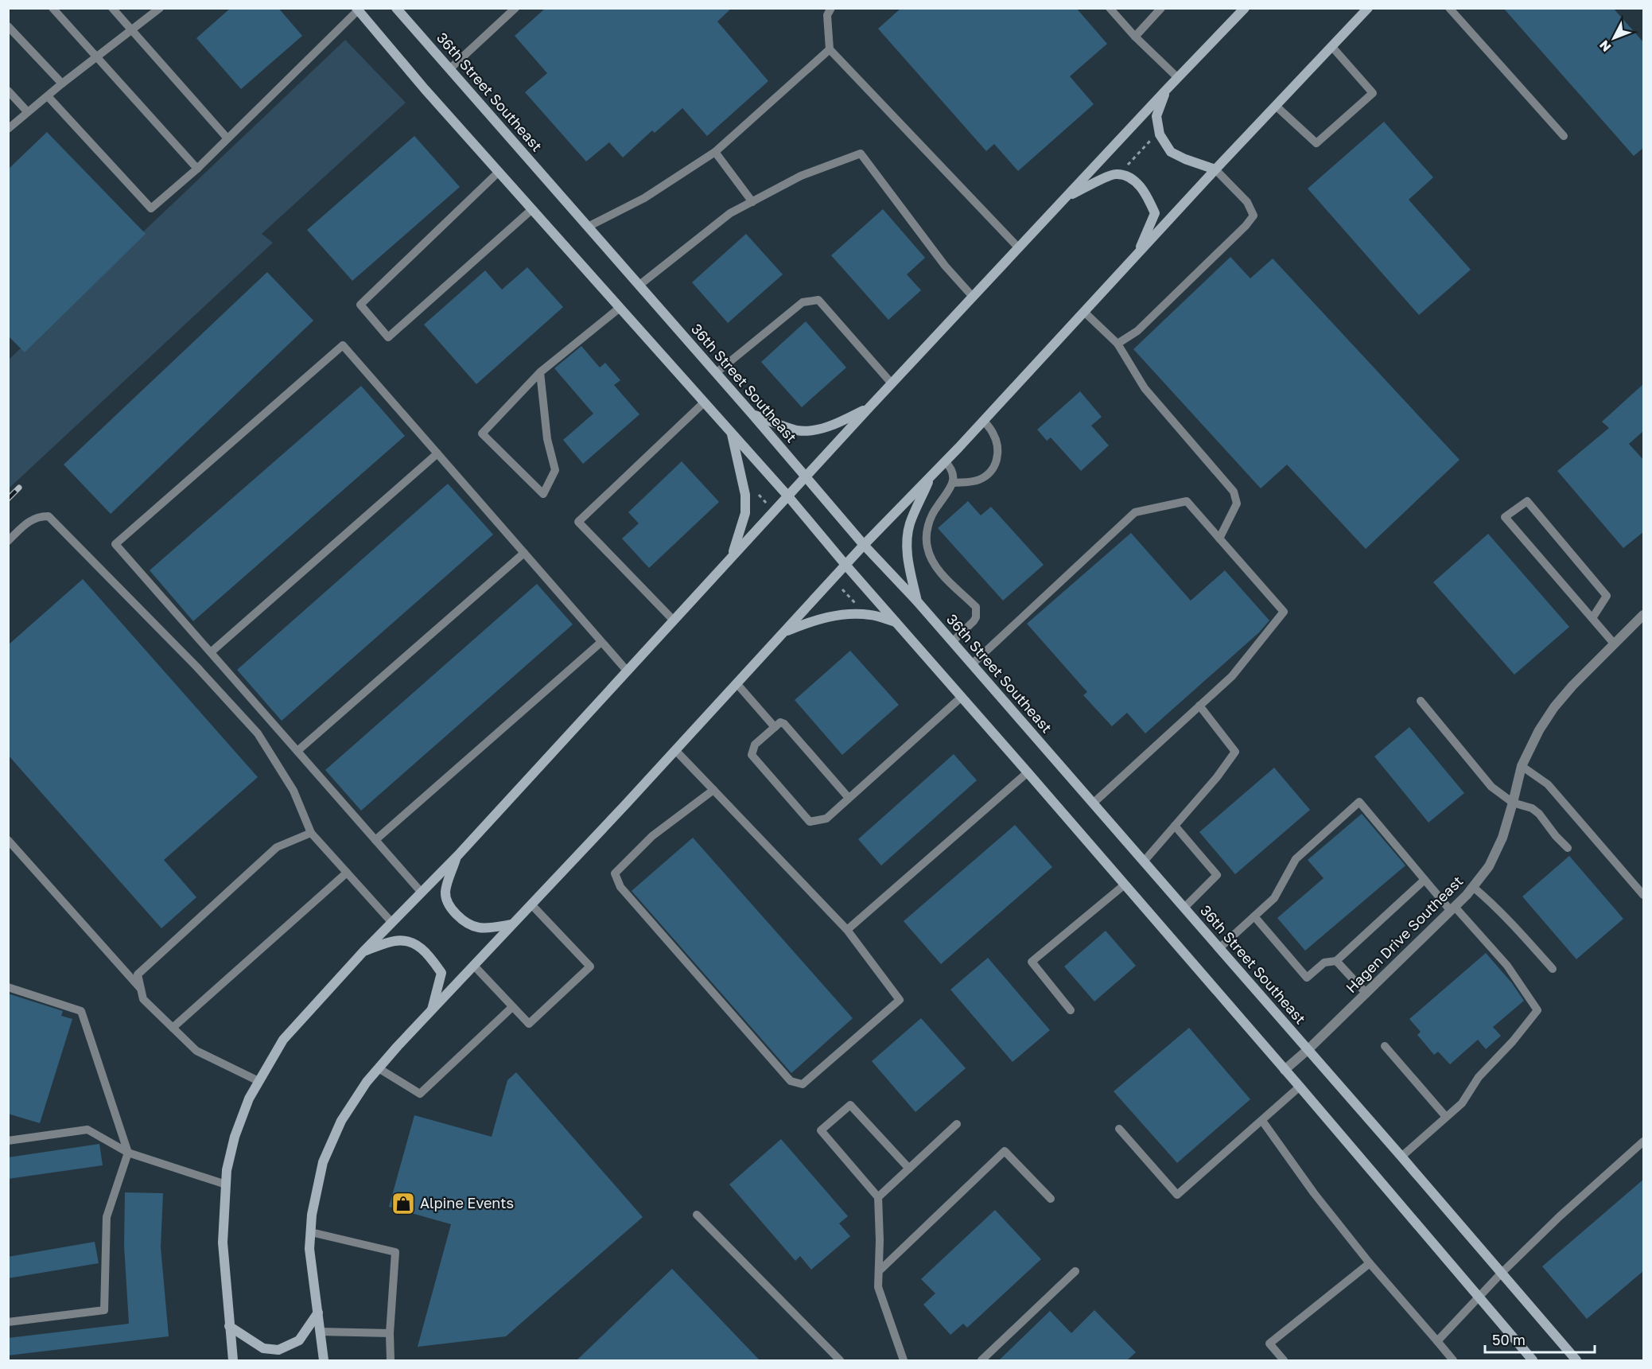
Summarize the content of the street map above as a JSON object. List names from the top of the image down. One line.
{"streets":{"street":["36th Street Southeast","Hagen Drive Southeast"]},"crossings":[["36th Street Southeast","Hagen Drive Southeast"]],"places":{"shop":["Alpine Events"]},"scale_bar":"50 m","north":"bottom left"}
